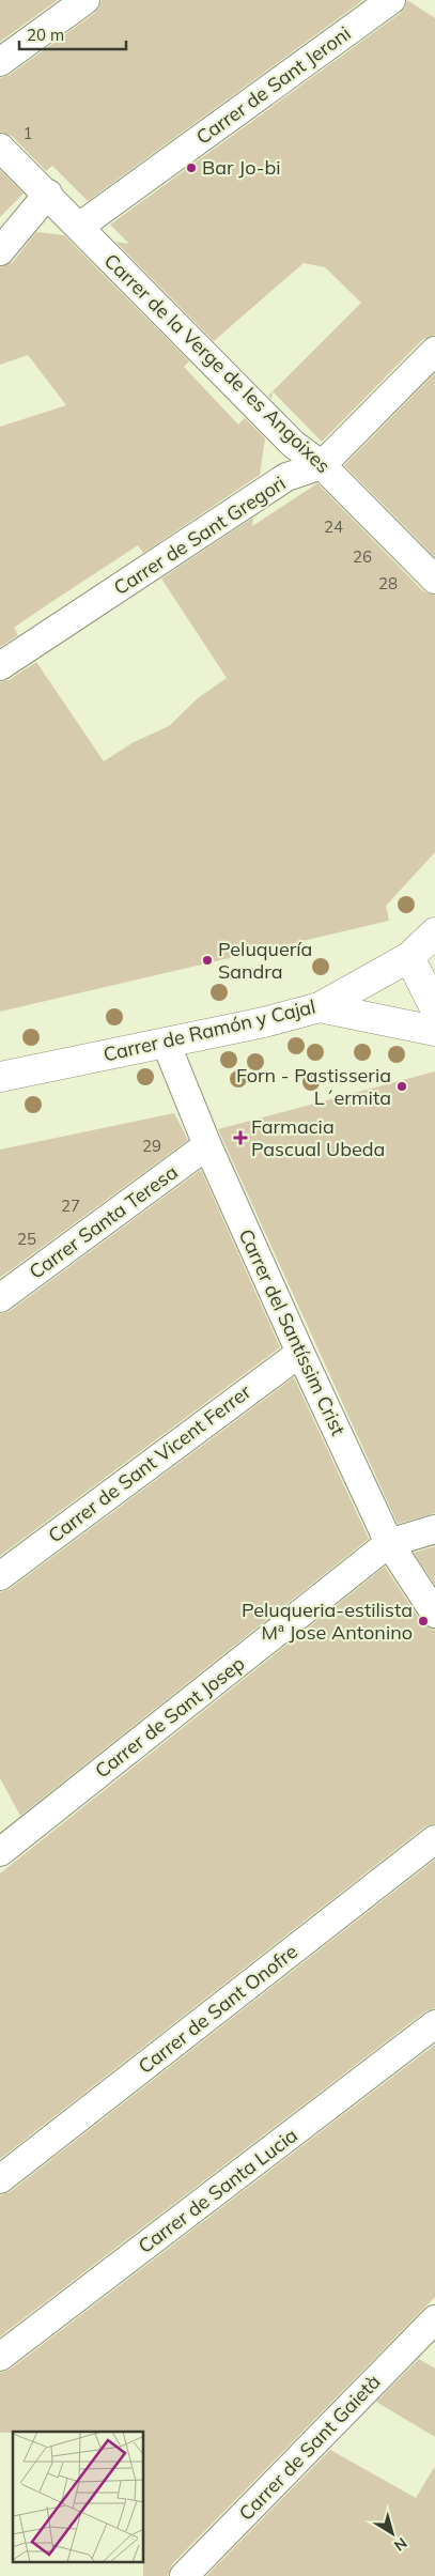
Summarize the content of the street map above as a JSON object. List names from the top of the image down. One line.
{"streets":{"street":["Carrer de Sant Jeroni","Carrer de la Verge de les Angoixes","Carrer de Sant Gregori","Carrer de Ramón y Cajal","Carrer Santa Teresa","Carrer del Santíssim Crist","Carrer de Sant Vicent Ferrer","Carrer de Sant Josep","Carrer de Sant Onofre","Carrer de Santa Lucia","Carrer de Sant Gaietà"]},"crossings":[["Carrer de Sant Jeroni","Carrer de la Verge de les Angoixes"],["Carrer de la Verge de les Angoixes","Carrer de Sant Gregori"],["Carrer de Ramón y Cajal","Carrer del Santíssim Crist"],["Carrer Santa Teresa","Carrer del Santíssim Crist"],["Carrer del Santíssim Crist","Carrer de Sant Vicent Ferrer"],["Carrer del Santíssim Crist","Carrer de Sant Josep"]],"places":{"other":["Bar Jo-bi","Peluquería Sandra","Forn - Pastisseria L´ermita","Peluqueria-estilista Mª Jose Antonino"],"health":["Farmacia Pascual Ubeda"]},"house_numbers":["1","24","26","28","29","27","25"],"scale_bar":"20 m","north":"bottom right"}
